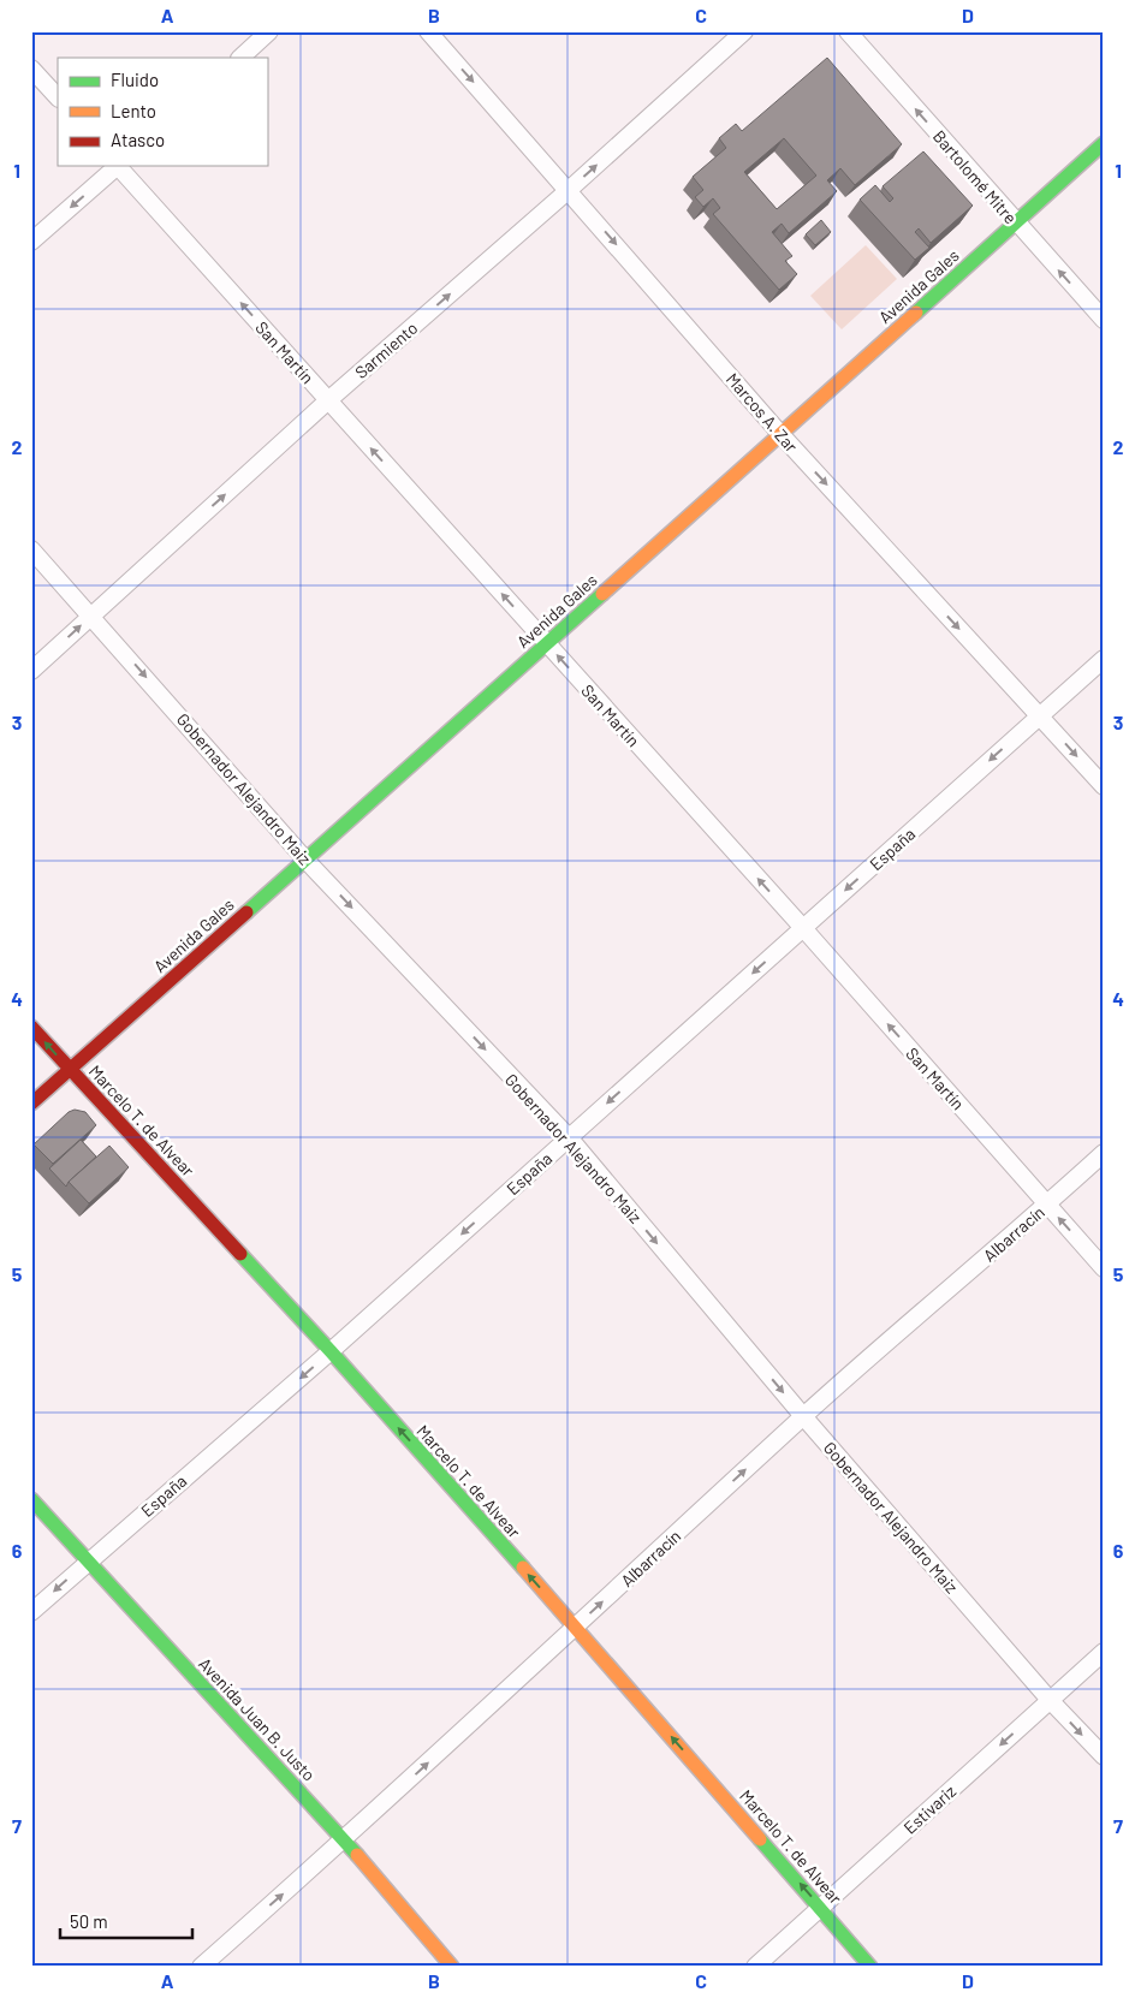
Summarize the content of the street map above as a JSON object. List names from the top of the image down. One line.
{"streets":{"main road":["Avenida Gales","Marcelo T. de Alvear","Avenida Juan B. Justo"],"street":["Bartolomé Mitre","Sarmiento","San Martín","Marcos A. Zar","Gobernador Alejandro Maiz","España","Albarracín","Estivariz"]},"crossings":[["Bartolomé Mitre","Avenida Gales"],["Avenida Gales","San Martín"],["Avenida Gales","Marcos A. Zar"],["Avenida Gales","Gobernador Alejandro Maiz"],["Avenida Gales","Marcelo T. de Alvear"],["Sarmiento","San Martín"],["Sarmiento","Marcos A. Zar"],["Sarmiento","Gobernador Alejandro Maiz"],["San Martín","España"],["San Martín","Albarracín"],["Marcos A. Zar","España"],["Gobernador Alejandro Maiz","España"],["Gobernador Alejandro Maiz","Albarracín"],["Gobernador Alejandro Maiz","Estivariz"],["España","Marcelo T. de Alvear"],["España","Avenida Juan B. Justo"],["Marcelo T. de Alvear","Albarracín"],["Marcelo T. de Alvear","Estivariz"],["Albarracín","Avenida Juan B. Justo"]],"one_way":["Bartolomé Mitre","Sarmiento","San Martín","Marcos A. Zar","Gobernador Alejandro Maiz","España","Marcelo T. de Alvear","Albarracín","Estivariz"],"legend":["Fluido","Lento","Atasco"],"scale_bar":"50 m","grid":{"columns":["A","B","C","D"],"rows":["1","2","3","4","5","6","7"]}}
